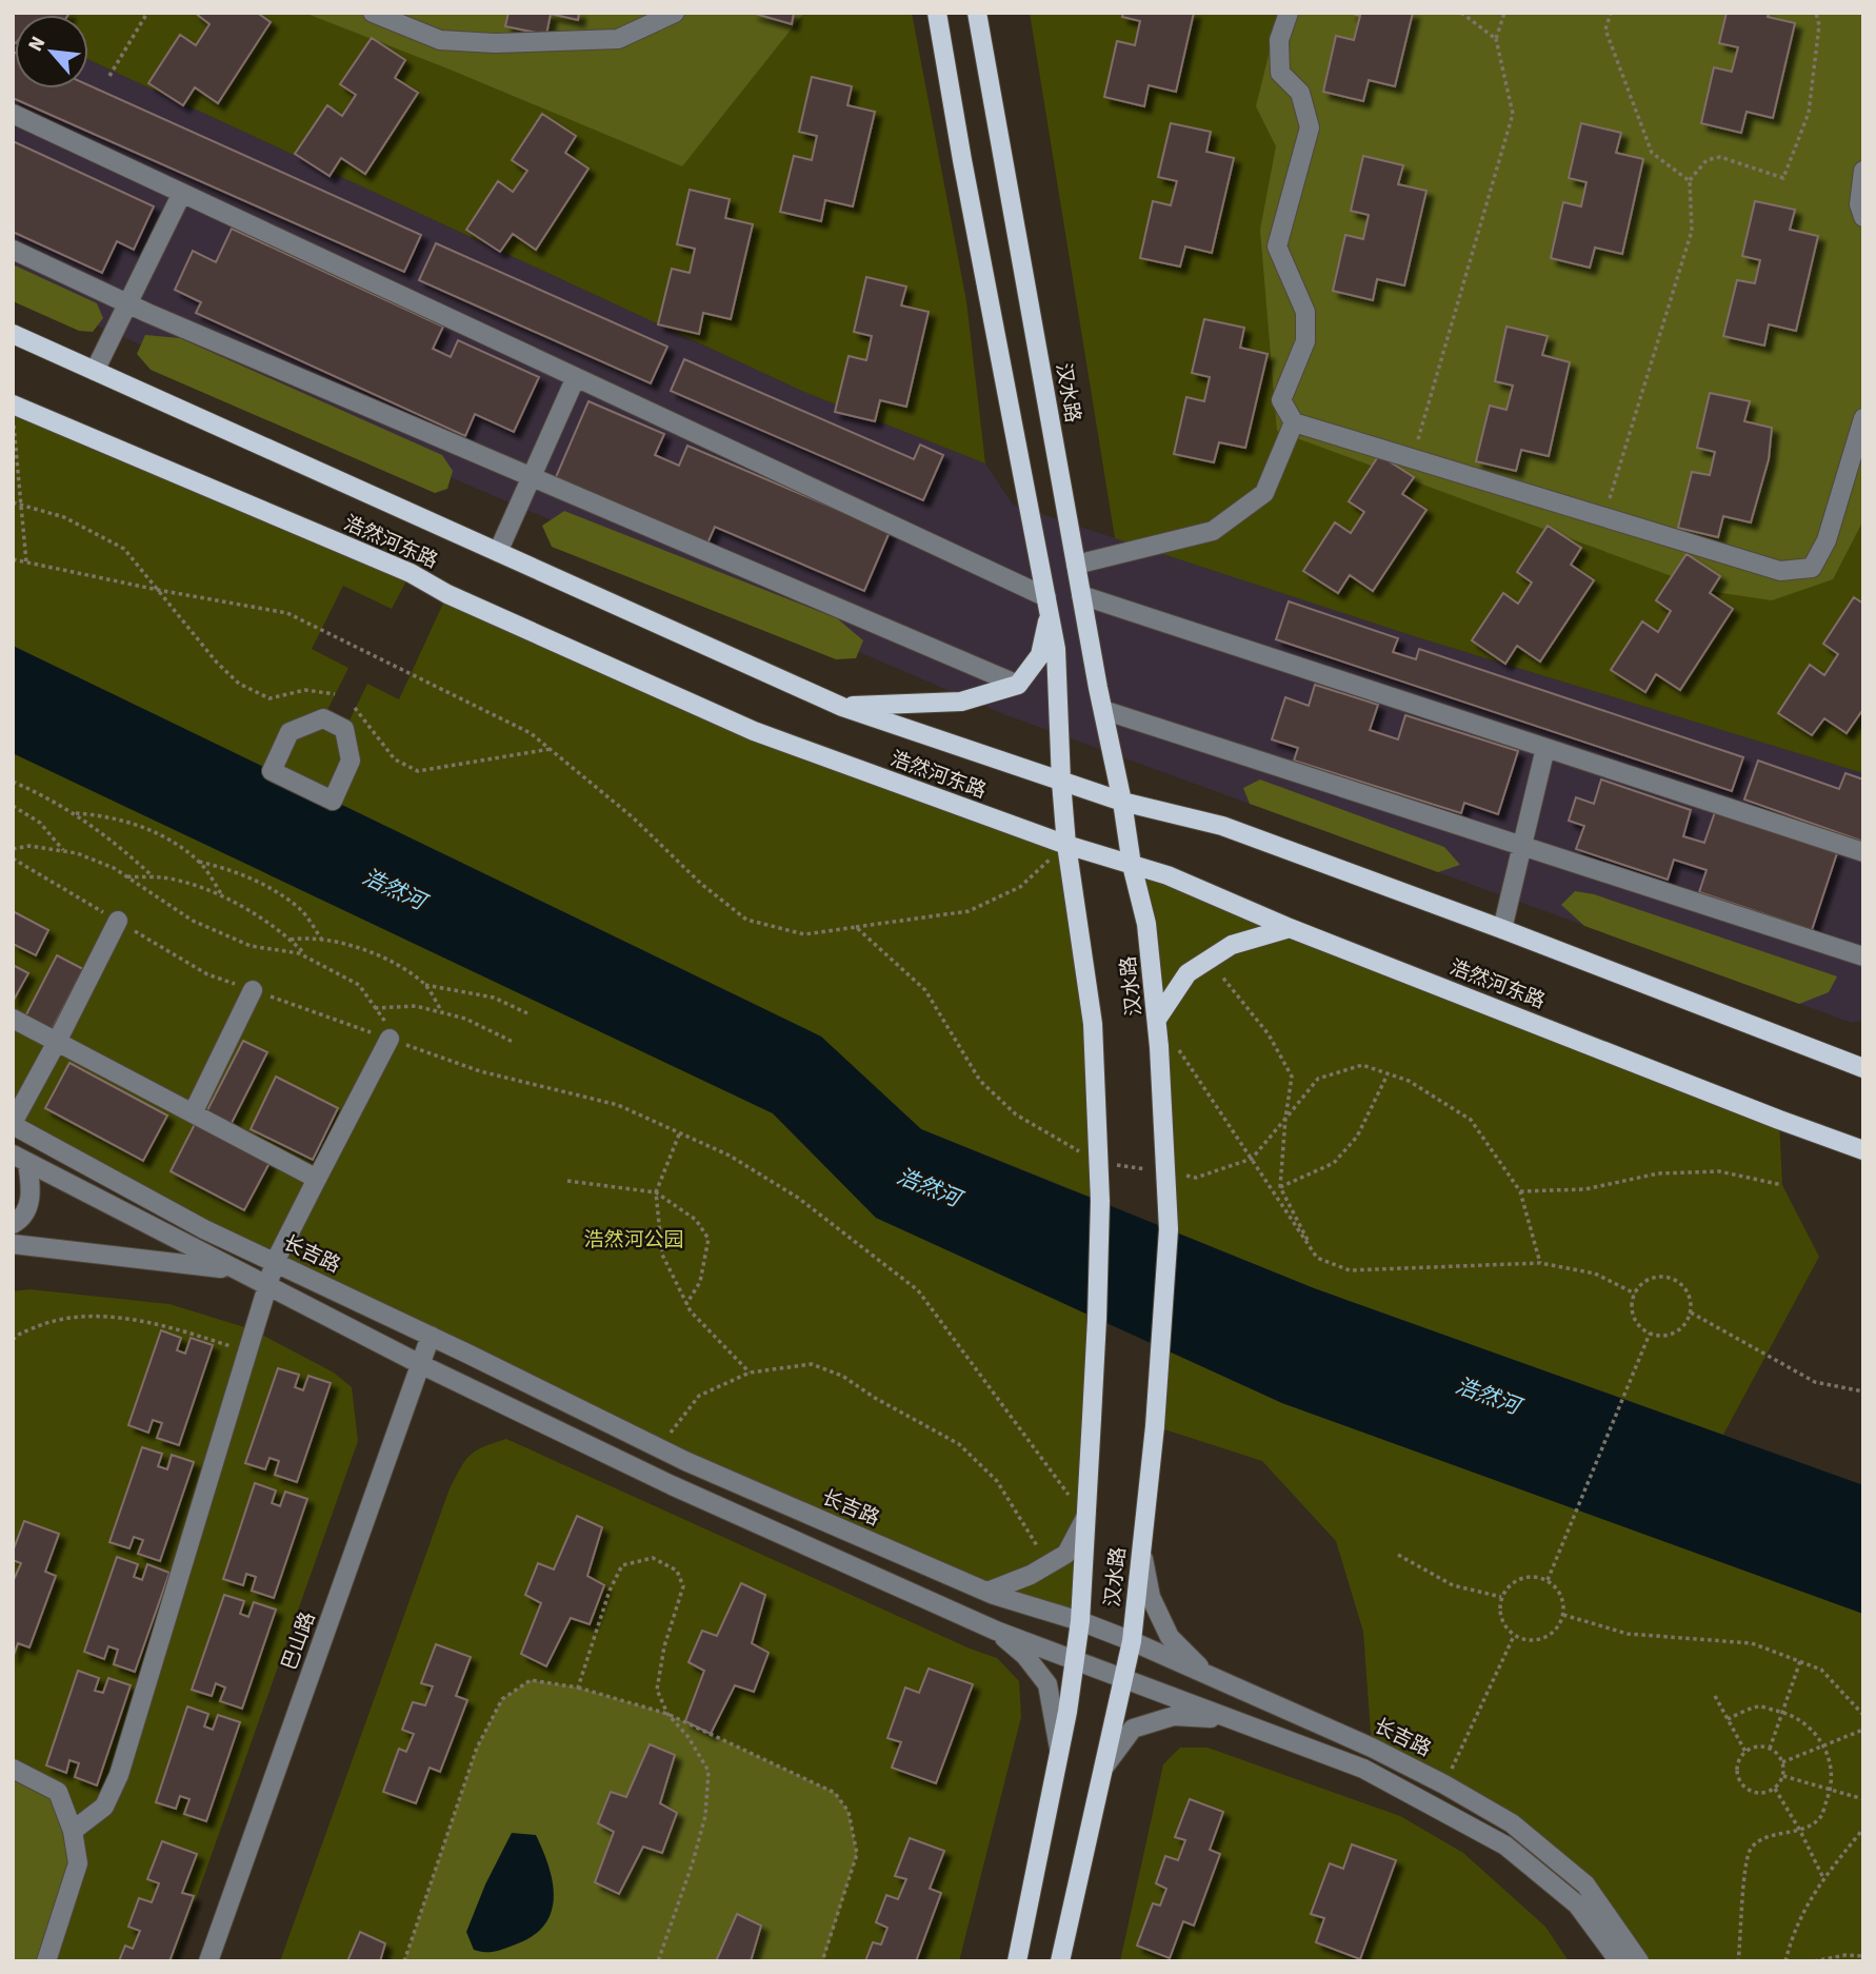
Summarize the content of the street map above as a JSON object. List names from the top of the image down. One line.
{"streets":{"main road":["汉水路","浩然河东路"],"street":["长吉路","巴山路"]},"crossings":[["汉水路","浩然河东路"],["汉水路","长吉路"],["长吉路","巴山路"]],"water":["浩然河"],"parks":["浩然河公园"],"north":"top left"}
